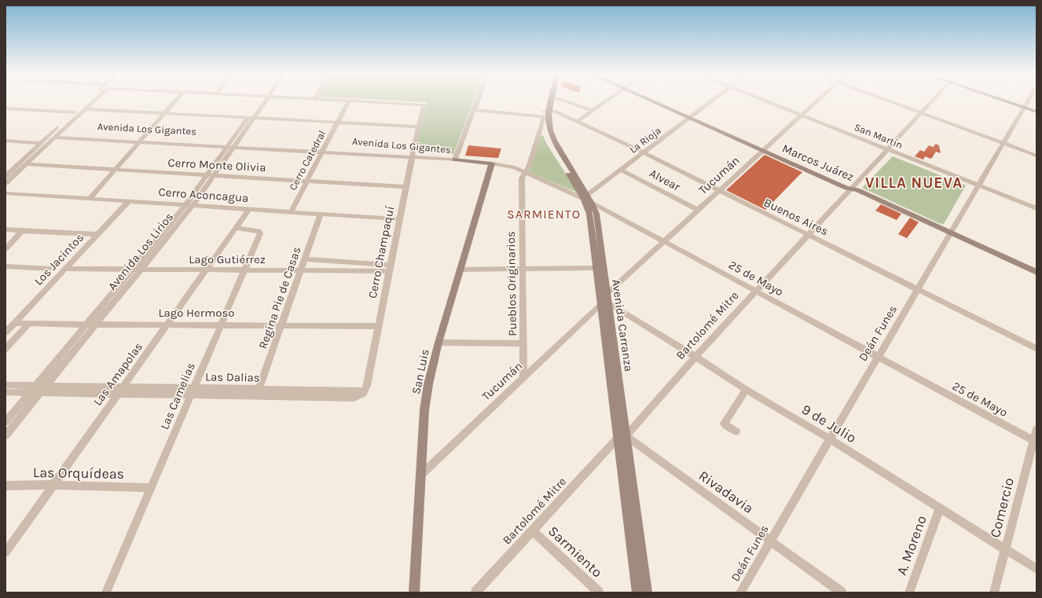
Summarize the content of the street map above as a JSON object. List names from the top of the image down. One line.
{"streets":{"main road":["Marcos Juárez","25 de Mayo","Avenida Carranza","San Luis"],"street":["Avenida Los Gigantes","San Martín","La Rioja","Cerro Catedral","Cerro Monte Olivia","Tucumán","Alvear","Cerro Aconcagua","Buenos Aires","Avenida Los Lirios","Cerro Champaquí","Los Jacintos","Lago Gutiérrez","Pueblos Originarios","Regina Pie de Casas","Lago Hermoso","Bartolomé Mitre","Deán Funes","Las Amapolas","Las Dalias","Las Camelias","9 de Julio","Las Orquídeas","Rivadavia","Comercio","A. Moreno","Sarmiento"]},"crossings":[["Avenida Los Gigantes","Cerro Catedral"],["Avenida Los Gigantes","Avenida Los Lirios"],["Avenida Los Gigantes","Cerro Champaquí"],["Avenida Los Gigantes","25 de Mayo"],["San Martín","Tucumán"],["San Martín","Bartolomé Mitre"],["San Martín","Deán Funes"],["La Rioja","Marcos Juárez"],["La Rioja","Alvear"],["La Rioja","Buenos Aires"],["La Rioja","25 de Mayo"],["La Rioja","Avenida Carranza"],["Cerro Catedral","Cerro Monte Olivia"],["Cerro Catedral","Cerro Aconcagua"],["Marcos Juárez","Tucumán"],["Marcos Juárez","Bartolomé Mitre"],["Marcos Juárez","Deán Funes"],["Cerro Monte Olivia","Avenida Los Lirios"],["Cerro Monte Olivia","Cerro Champaquí"],["Tucumán","Alvear"],["Tucumán","Buenos Aires"],["Tucumán","25 de Mayo"],["Tucumán","Pueblos Originarios"],["Tucumán","Avenida Carranza"],["Tucumán","San Luis"],["Tucumán","9 de Julio"],["Cerro Aconcagua","Avenida Los Lirios"],["Cerro Aconcagua","Cerro Champaquí"],["Cerro Aconcagua","Los Jacintos"],["Cerro Aconcagua","Regina Pie de Casas"],["Cerro Aconcagua","Las Amapolas"],["Buenos Aires","Pueblos Originarios"],["Buenos Aires","Avenida Carranza"],["Buenos Aires","Bartolomé Mitre"],["Buenos Aires","Deán Funes"],["Avenida Los Lirios","Lago Gutiérrez"],["Avenida Los Lirios","Lago Hermoso"],["Avenida Los Lirios","Las Dalias"],["Cerro Champaquí","Lago Gutiérrez"],["Cerro Champaquí","Lago Hermoso"],["Cerro Champaquí","Las Dalias"],["Los Jacintos","Lago Gutiérrez"],["Los Jacintos","Lago Hermoso"],["Lago Gutiérrez","Regina Pie de Casas"],["Lago Gutiérrez","Las Amapolas"],["Lago Gutiérrez","Las Camelias"],["25 de Mayo","Pueblos Originarios"],["25 de Mayo","Avenida Carranza"],["25 de Mayo","Bartolomé Mitre"],["25 de Mayo","Deán Funes"],["25 de Mayo","San Luis"],["25 de Mayo","Comercio"],["Pueblos Originarios","Avenida Carranza"],["Regina Pie de Casas","Lago Hermoso"],["Regina Pie de Casas","Las Dalias"],["Lago Hermoso","Las Amapolas"],["Lago Hermoso","Las Camelias"],["Avenida Carranza","Bartolomé Mitre"],["Avenida Carranza","9 de Julio"],["Avenida Carranza","Rivadavia"],["Bartolomé Mitre","9 de Julio"],["Bartolomé Mitre","Rivadavia"],["Bartolomé Mitre","Sarmiento"],["Deán Funes","9 de Julio"],["Deán Funes","Rivadavia"],["Las Amapolas","Las Dalias"],["Las Amapolas","Las Camelias"],["Las Amapolas","Las Orquídeas"],["Las Dalias","Las Camelias"],["Las Camelias","Las Orquídeas"],["9 de Julio","Comercio"],["9 de Julio","A. Moreno"]],"districts":["VILLA NUEVA","SARMIENTO"]}
